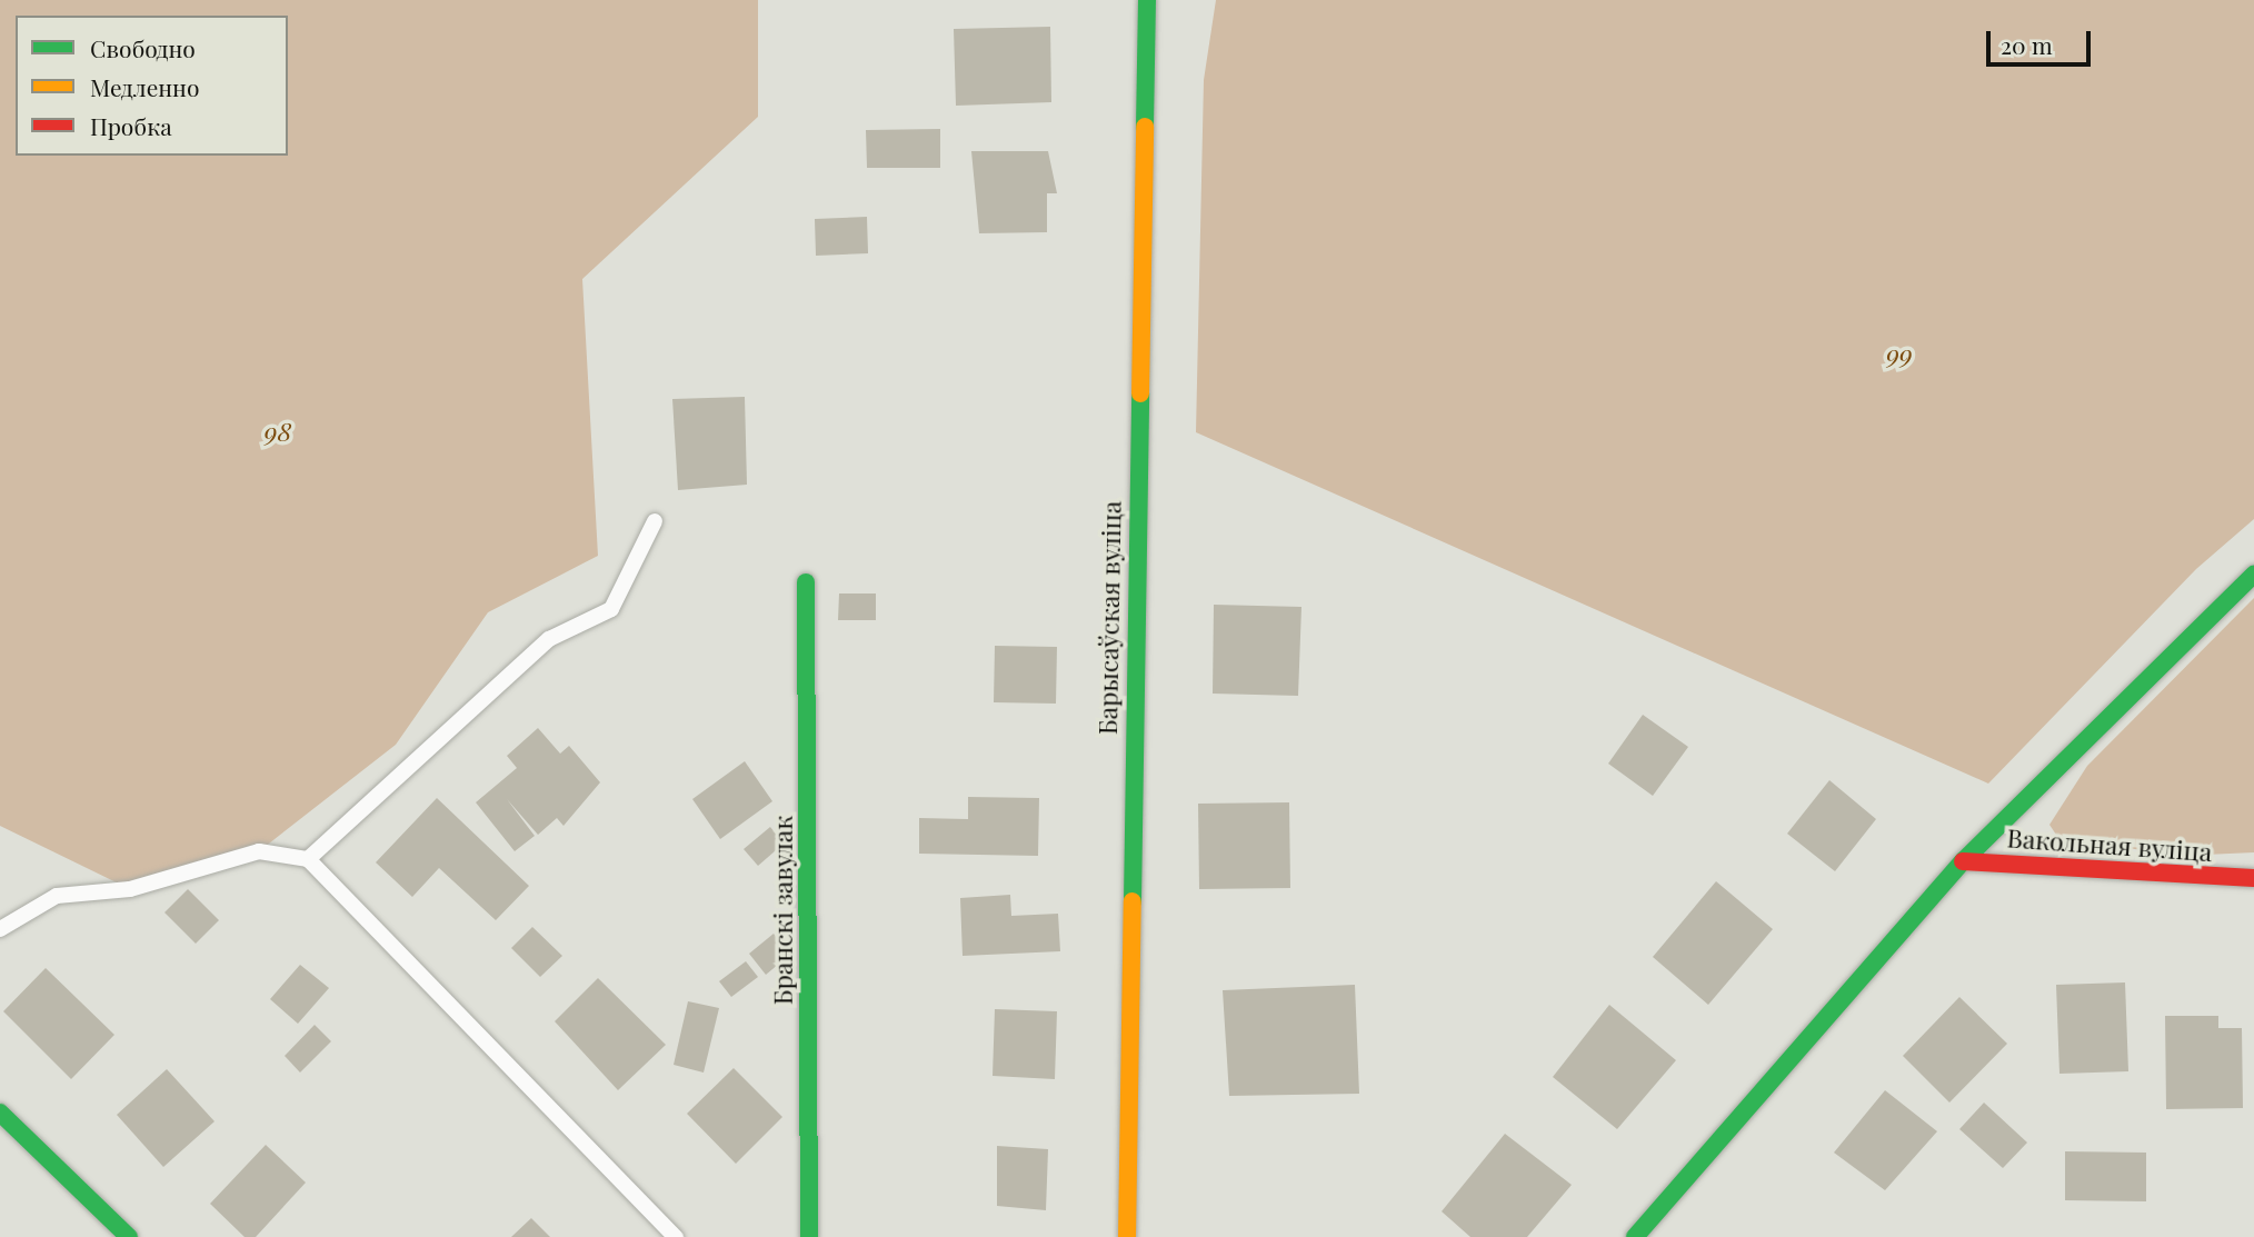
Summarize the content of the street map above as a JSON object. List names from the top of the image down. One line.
{"streets":{"street":["Барысаўская вуліца","Вакольная вуліца","Бранскі завулак"]},"parks":["99","98"],"legend":["Свободно","Медленно","Пробка"],"scale_bar":"20 m"}
